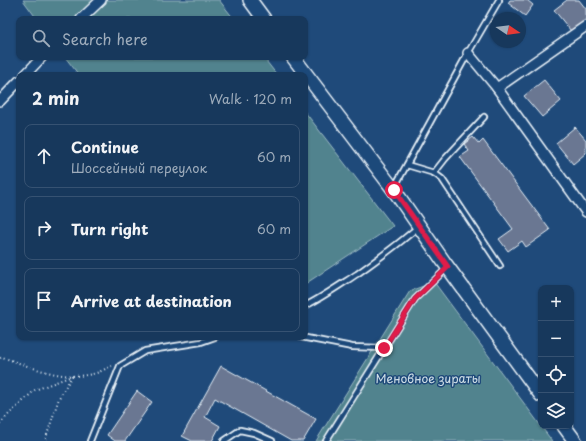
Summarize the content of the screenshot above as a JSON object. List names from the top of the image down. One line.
{"parks":["Меновное зираты"],"north":"right","page":{"search":"Search here","heading":["2 min","Walk · 120 m"],"list":[["Continue","Шоссейный переулок","60 m"],["Turn right","60 m"],"Arrive at destination"],"map_buttons":["+","−"]}}
